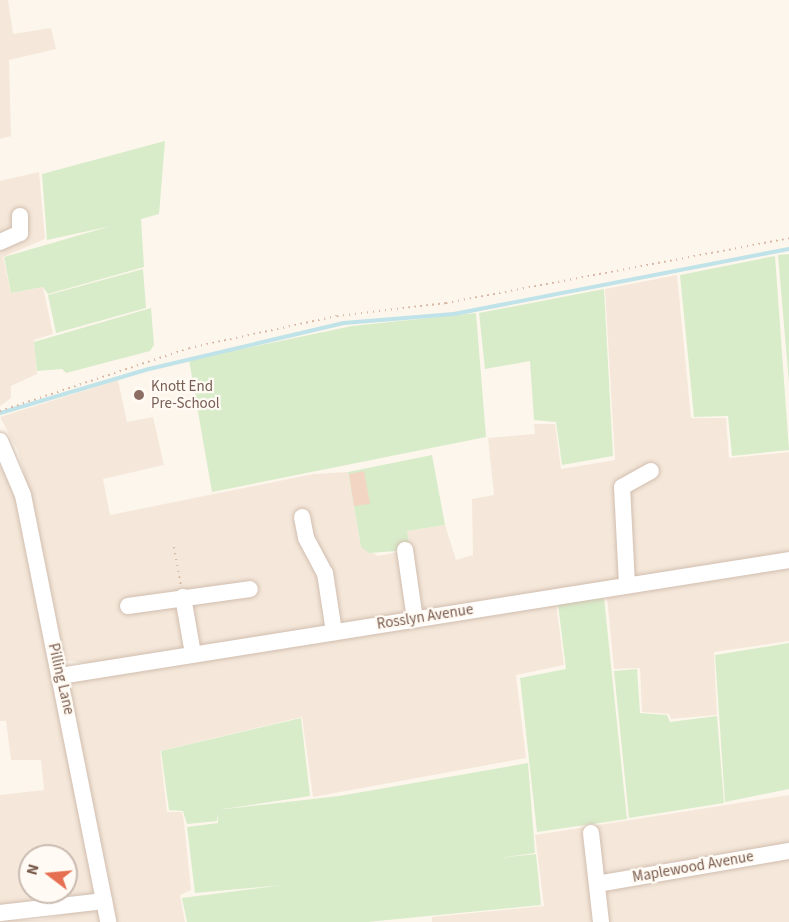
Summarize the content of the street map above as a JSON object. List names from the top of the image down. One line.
{"streets":{"street":["Rosslyn Avenue","Pilling Lane","Maplewood Avenue"]},"crossings":[["Rosslyn Avenue","Pilling Lane"]],"places":["Knott End Pre-School"],"north":"left"}
